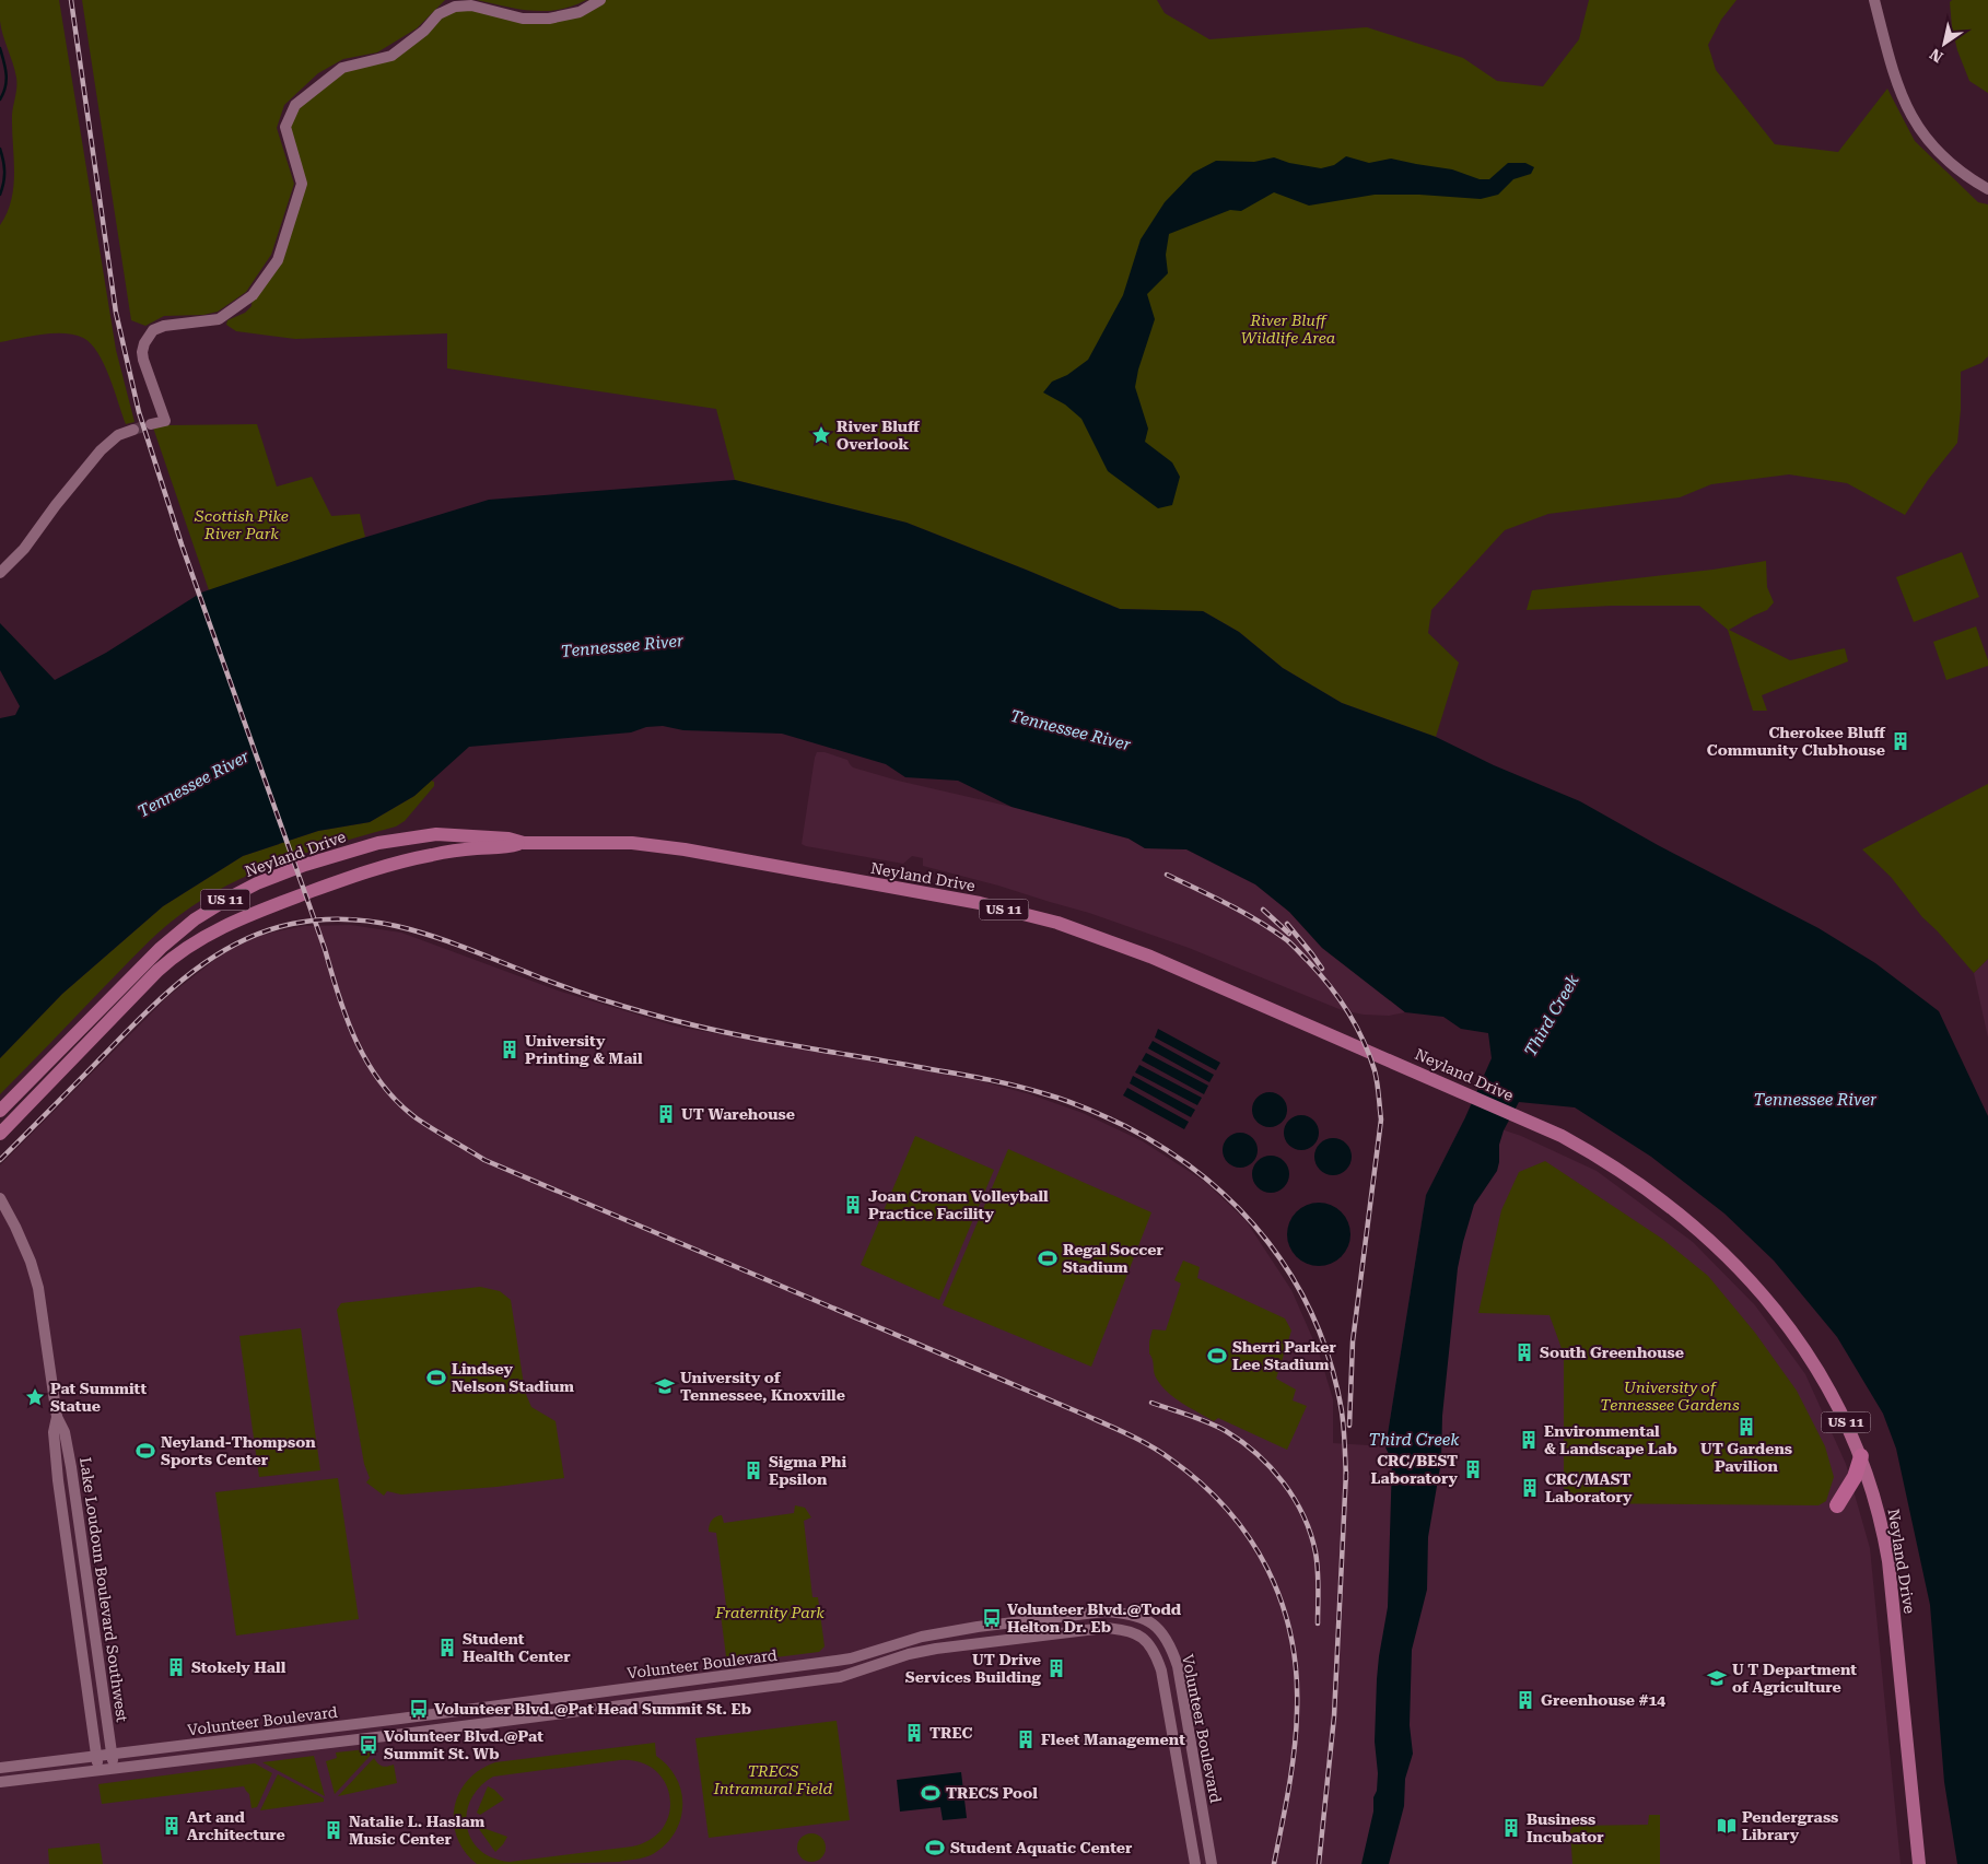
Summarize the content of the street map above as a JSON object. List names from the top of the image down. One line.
{"streets":{"main road":["Neyland Drive","US 11"],"street":["Lake Loudoun Boulevard Southwest","Volunteer Boulevard"]},"crossings":[["Lake Loudoun Boulevard Southwest","Volunteer Boulevard"]],"water":["Tennessee River","Third Creek"],"parks":["River Bluff Wildlife Area","Scottish Pike River Park","University of Tennessee Gardens","Fraternity Park","TRECS Intramural Field"],"places":{"place":["River Bluff Overlook","Pat Summitt Statue"],"building":["Cherokee Bluff Community Clubhouse","University Printing & Mail","UT Warehouse","Joan Cronan Volleyball Practice Facility","South Greenhouse","UT Gardens Pavilion","Environmental & Landscape Lab","CRC/BEST Laboratory","Sigma Phi Epsilon","CRC/MAST Laboratory","Student Health Center","Stokely Hall","UT Drive Services Building","Greenhouse #14","TREC","Fleet Management","Art and Architecture","Business Incubator","Natalie L. Haslam Music Center"],"sports":["Regal Soccer Stadium","Sherri Parker Lee Stadium","Lindsey Nelson Stadium","Neyland-Thompson Sports Center","TRECS Pool","Student Aquatic Center"],"school or university":["University of Tennessee, Knoxville","U T Department of Agriculture"],"bus stop":["Volunteer Blvd.@Todd Helton Dr. Eb","Volunteer Blvd.@Pat Head Summit St. Eb","Volunteer Blvd.@Pat Summit St. Wb"],"library":["Pendergrass Library"]},"north":"bottom left"}
